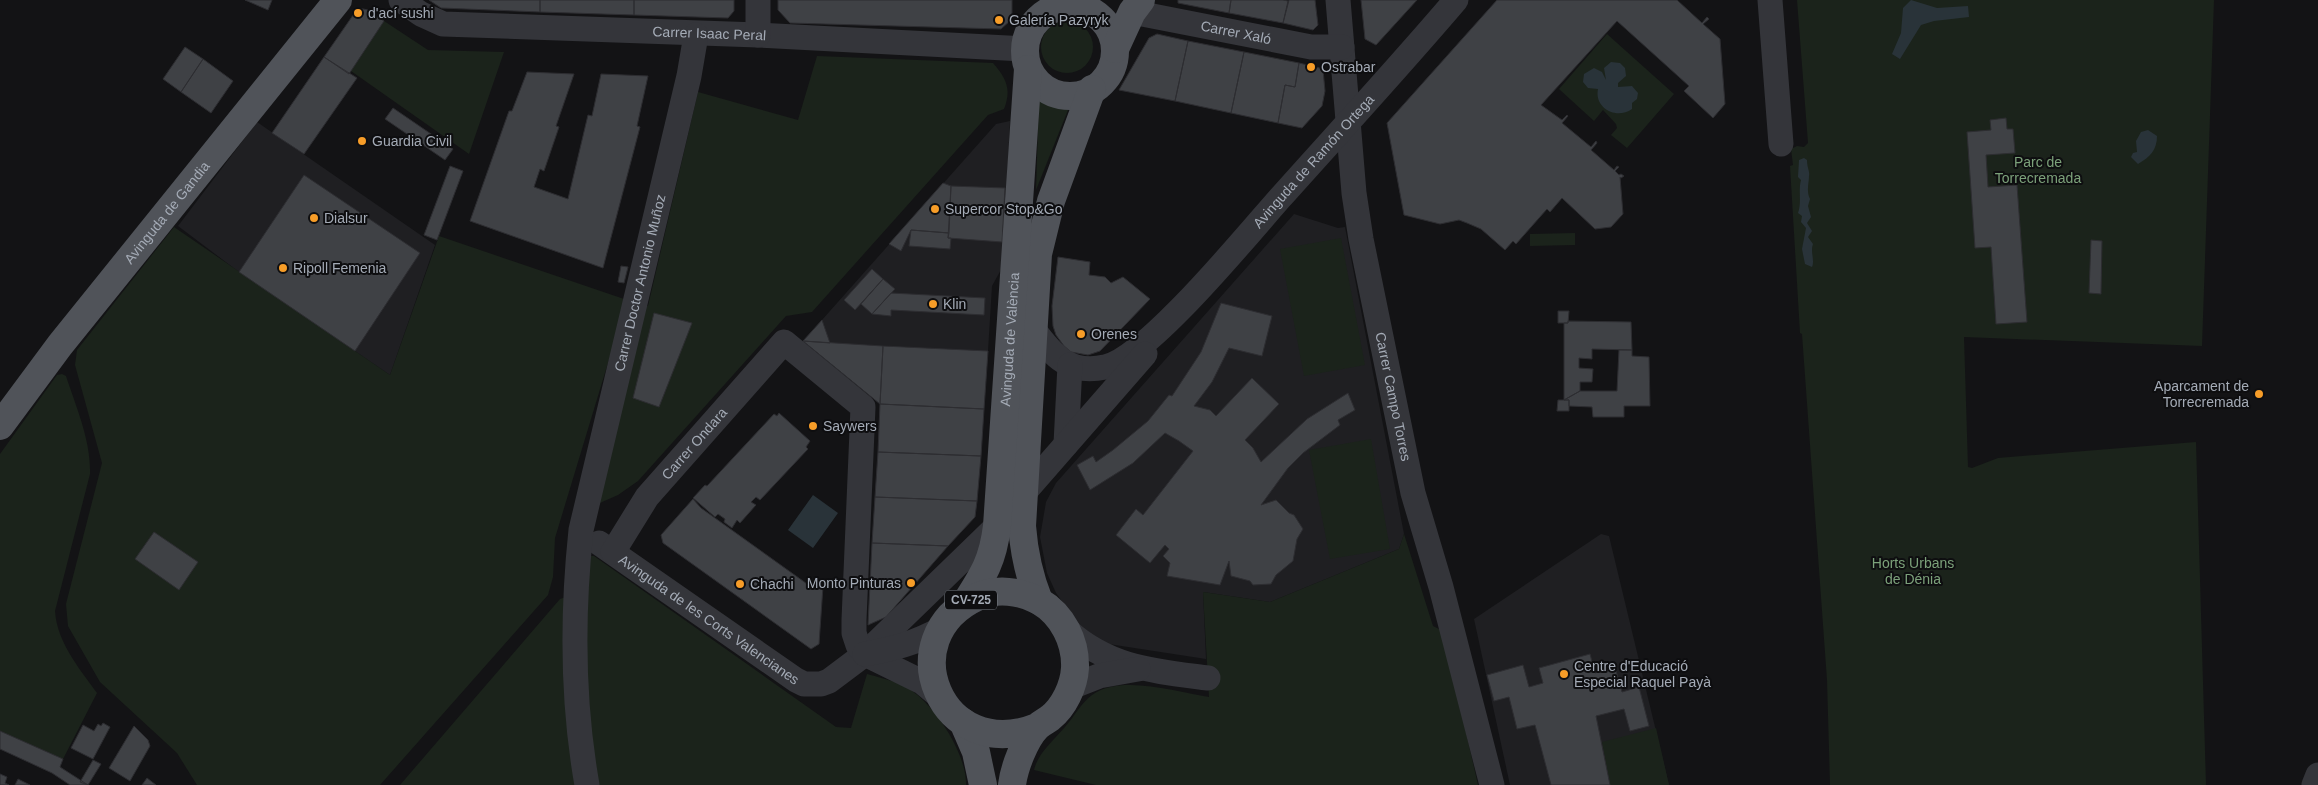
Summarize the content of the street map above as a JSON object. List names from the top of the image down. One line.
{"streets":{"main road":["Avinguda de Gandia","Avinguda de València","CV-725"],"street":["Carrer Xaló","Carrer Isaac Peral","Avinguda de Ramón Ortega","Carrer Doctor Antonio Muñoz","Carrer Campo Torres","Carrer Ondara","Avinguda de les Corts Valencianes"]},"crossings":[["Carrer Xaló","Carrer Campo Torres"],["Carrer Isaac Peral","Carrer Doctor Antonio Muñoz"],["Carrer Isaac Peral","Avinguda de València"],["Avinguda de Ramón Ortega","Avinguda de València"],["Avinguda de Ramón Ortega","Carrer Campo Torres"],["Carrer Doctor Antonio Muñoz","Avinguda de les Corts Valencianes"],["Avinguda de València","CV-725"],["Carrer Ondara","Avinguda de les Corts Valencianes"]],"parks":["Parc de Torrecremada","Horts Urbans de Dénia"],"places":["d'ací sushi","Galería Pazyryk","Ostrabar","Guardia Civil","Supercor Stop&Go","Dialsur","Ripoll Femenia","Klin","Orenes","Aparcament de Torrecremada","Saywers","Monto Pinturas","Chachi","Centre d'Educació Especial Raquel Payà"]}
